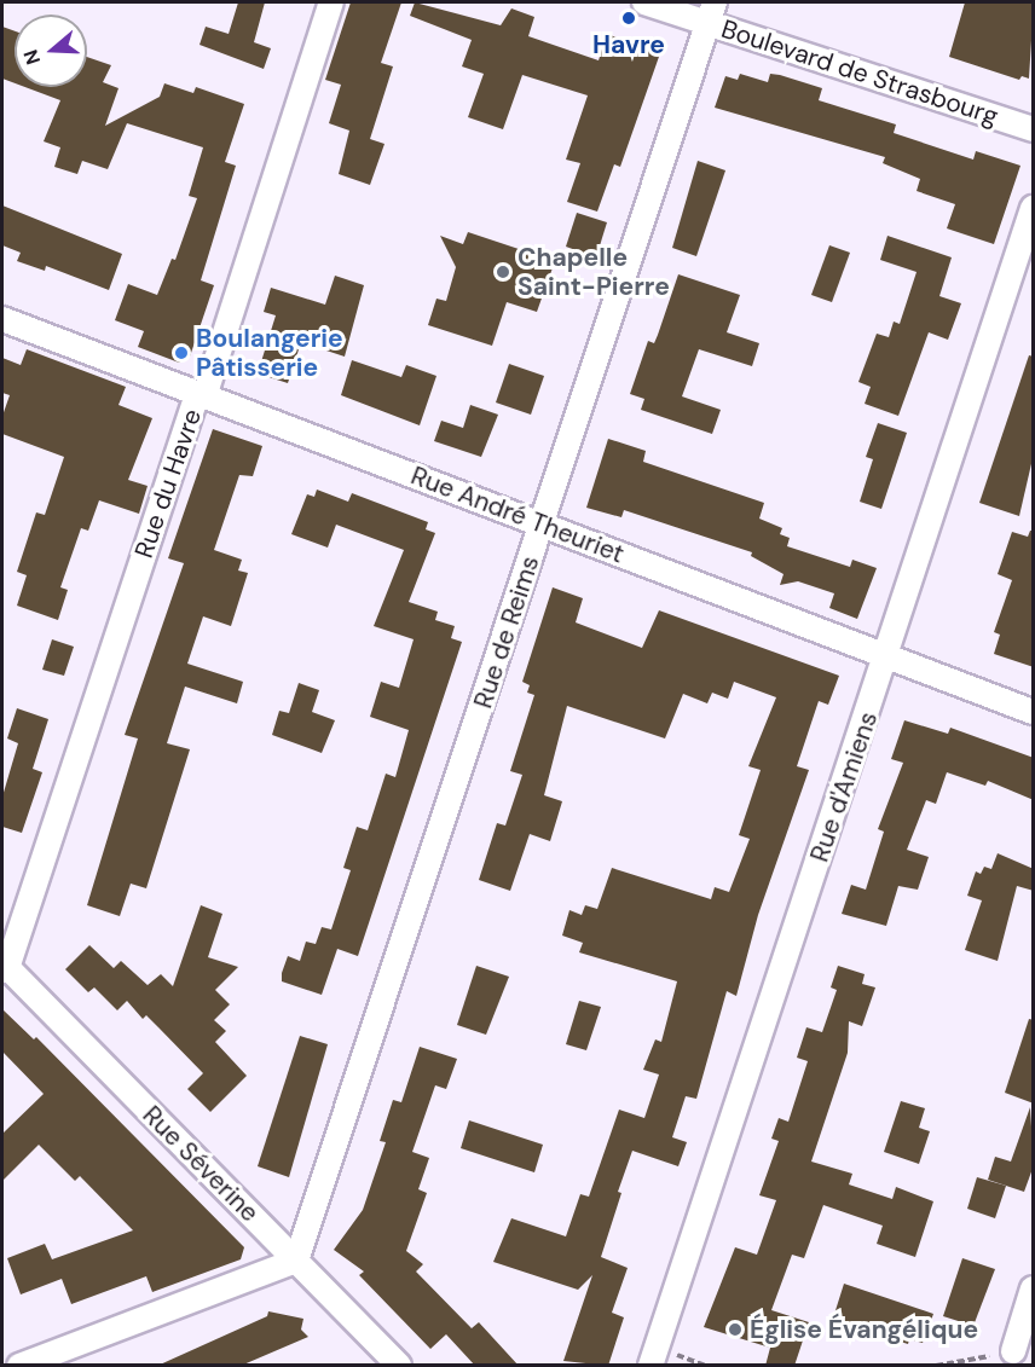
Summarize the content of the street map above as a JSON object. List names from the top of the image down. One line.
{"streets":{"street":["Boulevard de Strasbourg","Rue du Havre","Rue André Theuriet","Rue de Reims","Rue d'Amiens","Rue Séverine"]},"crossings":[["Boulevard de Strasbourg","Rue de Reims"],["Rue du Havre","Rue André Theuriet"],["Rue du Havre","Rue Séverine"],["Rue André Theuriet","Rue de Reims"],["Rue André Theuriet","Rue d'Amiens"],["Rue de Reims","Rue Séverine"]],"places":["Havre","Chapelle Saint-Pierre","Boulangerie Pâtisserie","Église Évangélique"],"north":"left"}
